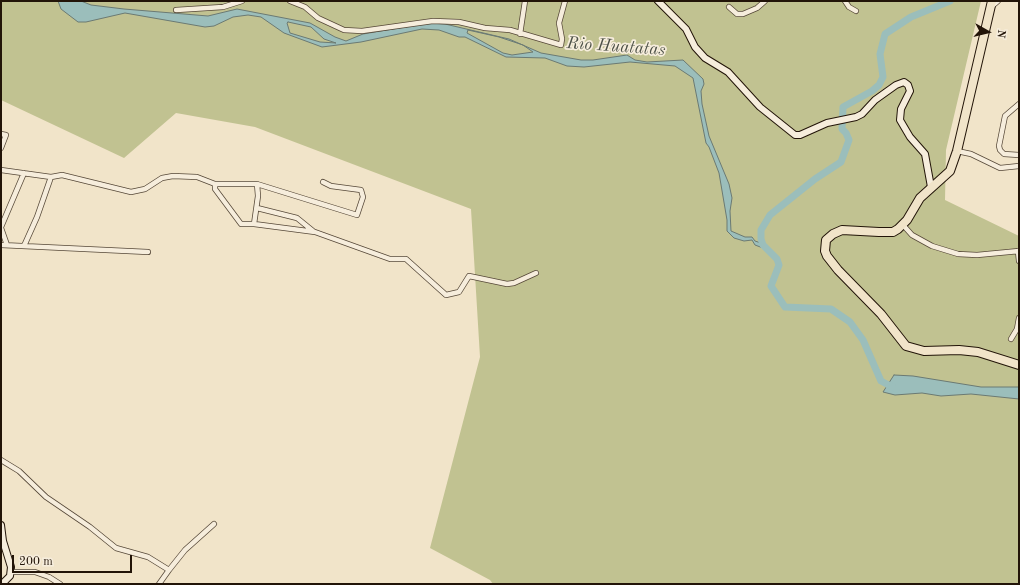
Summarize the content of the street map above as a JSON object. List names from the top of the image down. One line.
{"water":["Rio Huatatas"],"scale_bar":"200 m","north":"right"}
